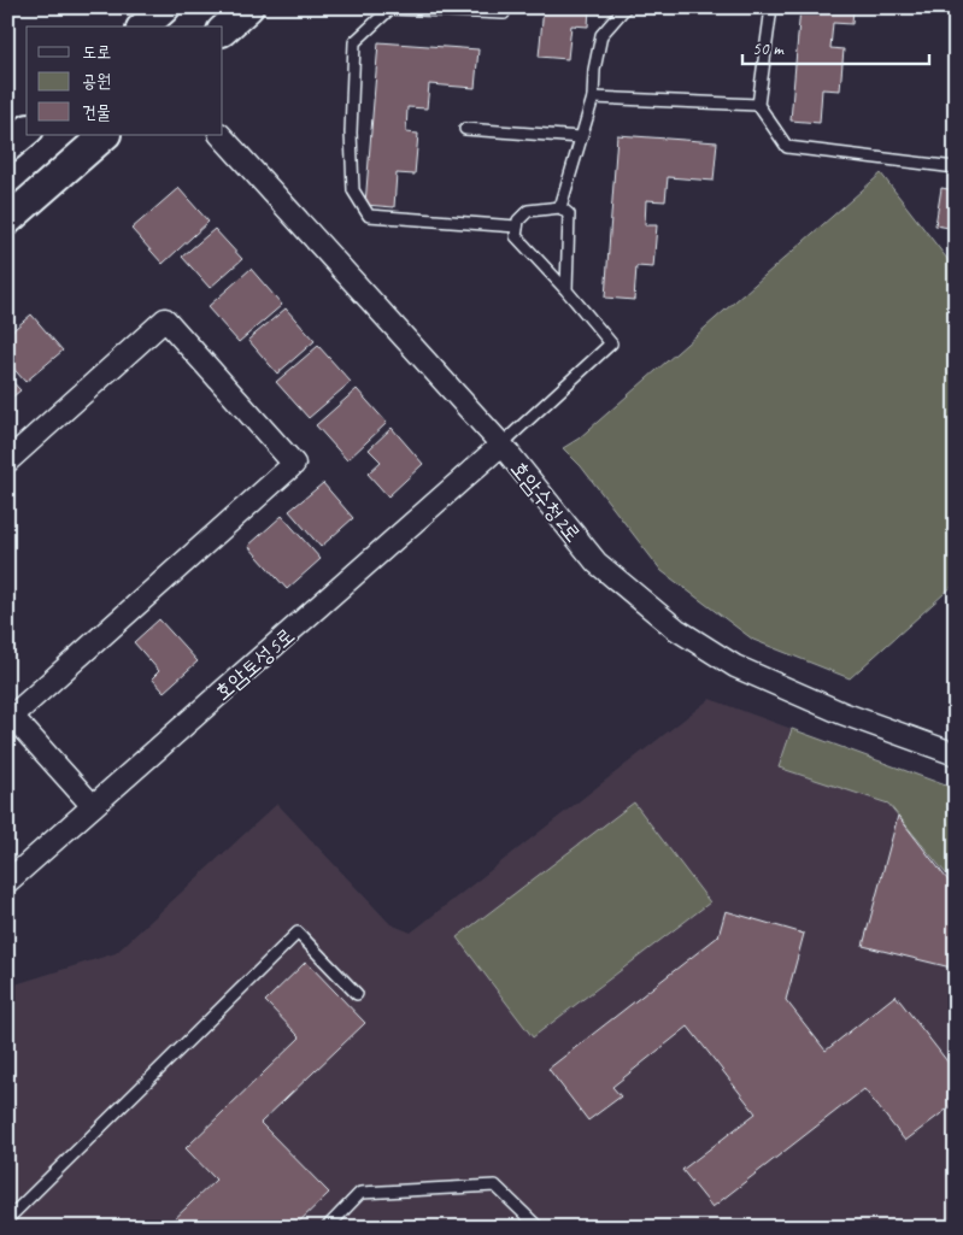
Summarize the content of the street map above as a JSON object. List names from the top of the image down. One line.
{"streets":{"street":["호암수청2로","호암토성5로"]},"crossings":[["호암수청2로","호암토성5로"]],"legend":["도로","공원","건물"],"scale_bar":"50 m"}
